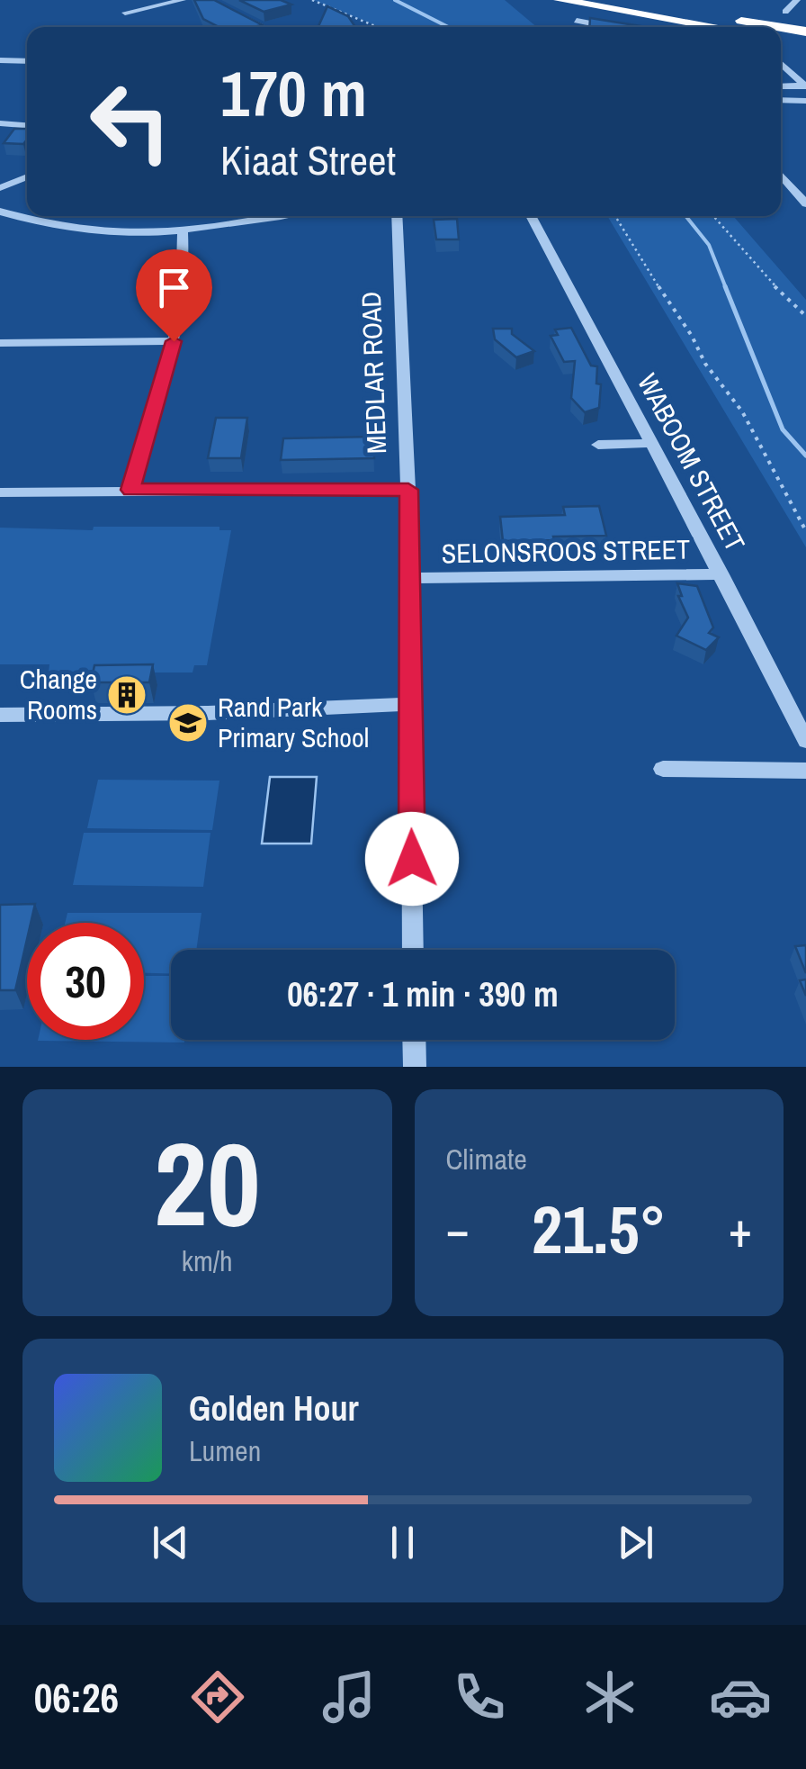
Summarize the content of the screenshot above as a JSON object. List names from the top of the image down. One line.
{"streets":{"street":["MEDLAR ROAD","WABOOM STREET","SELONSROOS STREET"]},"crossings":[["MEDLAR ROAD","SELONSROOS STREET"],["WABOOM STREET","SELONSROOS STREET"]],"places":{"building":["Change Rooms"],"school or university":["Rand Park Primary School"]},"page":{"turn":["170 m","Kiaat Street"],"limit":"30","trip":"06:27 · 1 min · 390 m","tile":[["20","km/h"],"Climate"],"heat":["−","21.5°","+"],"song":["Golden Hour","Lumen"],"tabs":"06:26"}}
